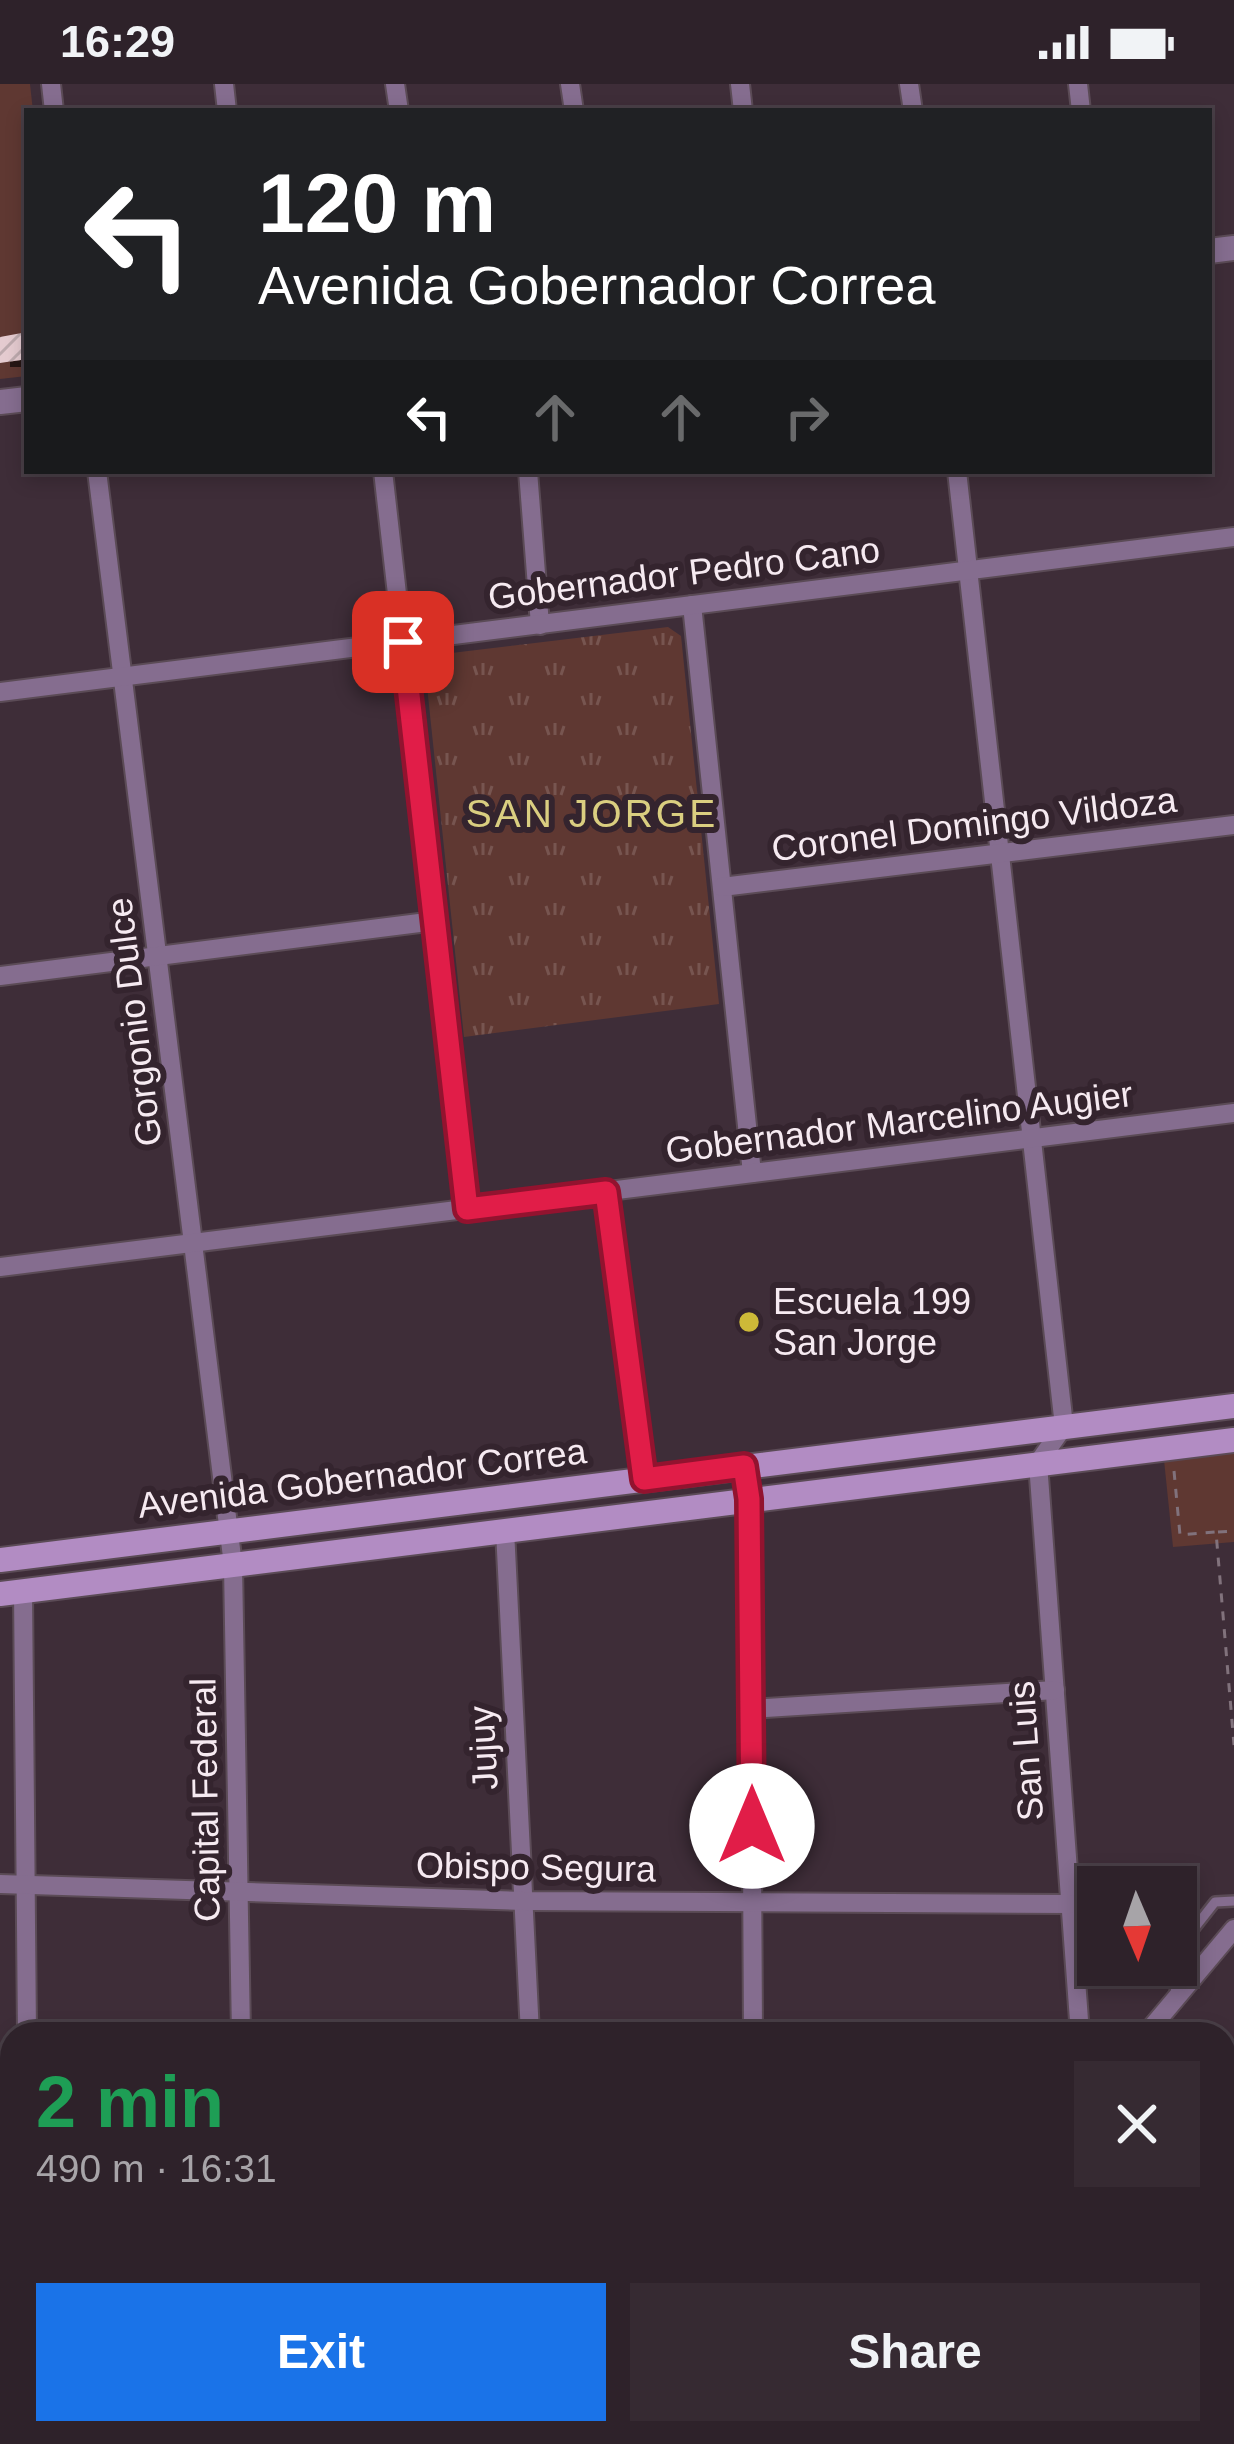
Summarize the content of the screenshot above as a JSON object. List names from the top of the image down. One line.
{"streets":{"main road":["Avenida Gobernador Correa"],"street":["Gobernador Pedro Cano","Coronel Domingo Vildoza","Gorgonio Dulce","Gobernador Marcelino Augier","Jujuy","San Luis","Capital Federal","Obispo Segura"]},"crossings":[["Gobernador Pedro Cano","Gorgonio Dulce"],["Gorgonio Dulce","Gobernador Marcelino Augier"],["Gorgonio Dulce","Avenida Gobernador Correa"],["Gorgonio Dulce","Capital Federal"],["Avenida Gobernador Correa","Jujuy"],["Avenida Gobernador Correa","San Luis"],["Avenida Gobernador Correa","Capital Federal"],["Jujuy","Obispo Segura"],["San Luis","Obispo Segura"],["Capital Federal","Obispo Segura"]],"districts":["SAN JORGE"],"places":["Escuela 199 San Jorge"],"north":"bottom","page":{"status":"16:29","turn":["120 m","Avenida Gobernador Correa"],"heading":["2 min","490 m · 16:31"],"buttons":["Exit","Share"]}}
